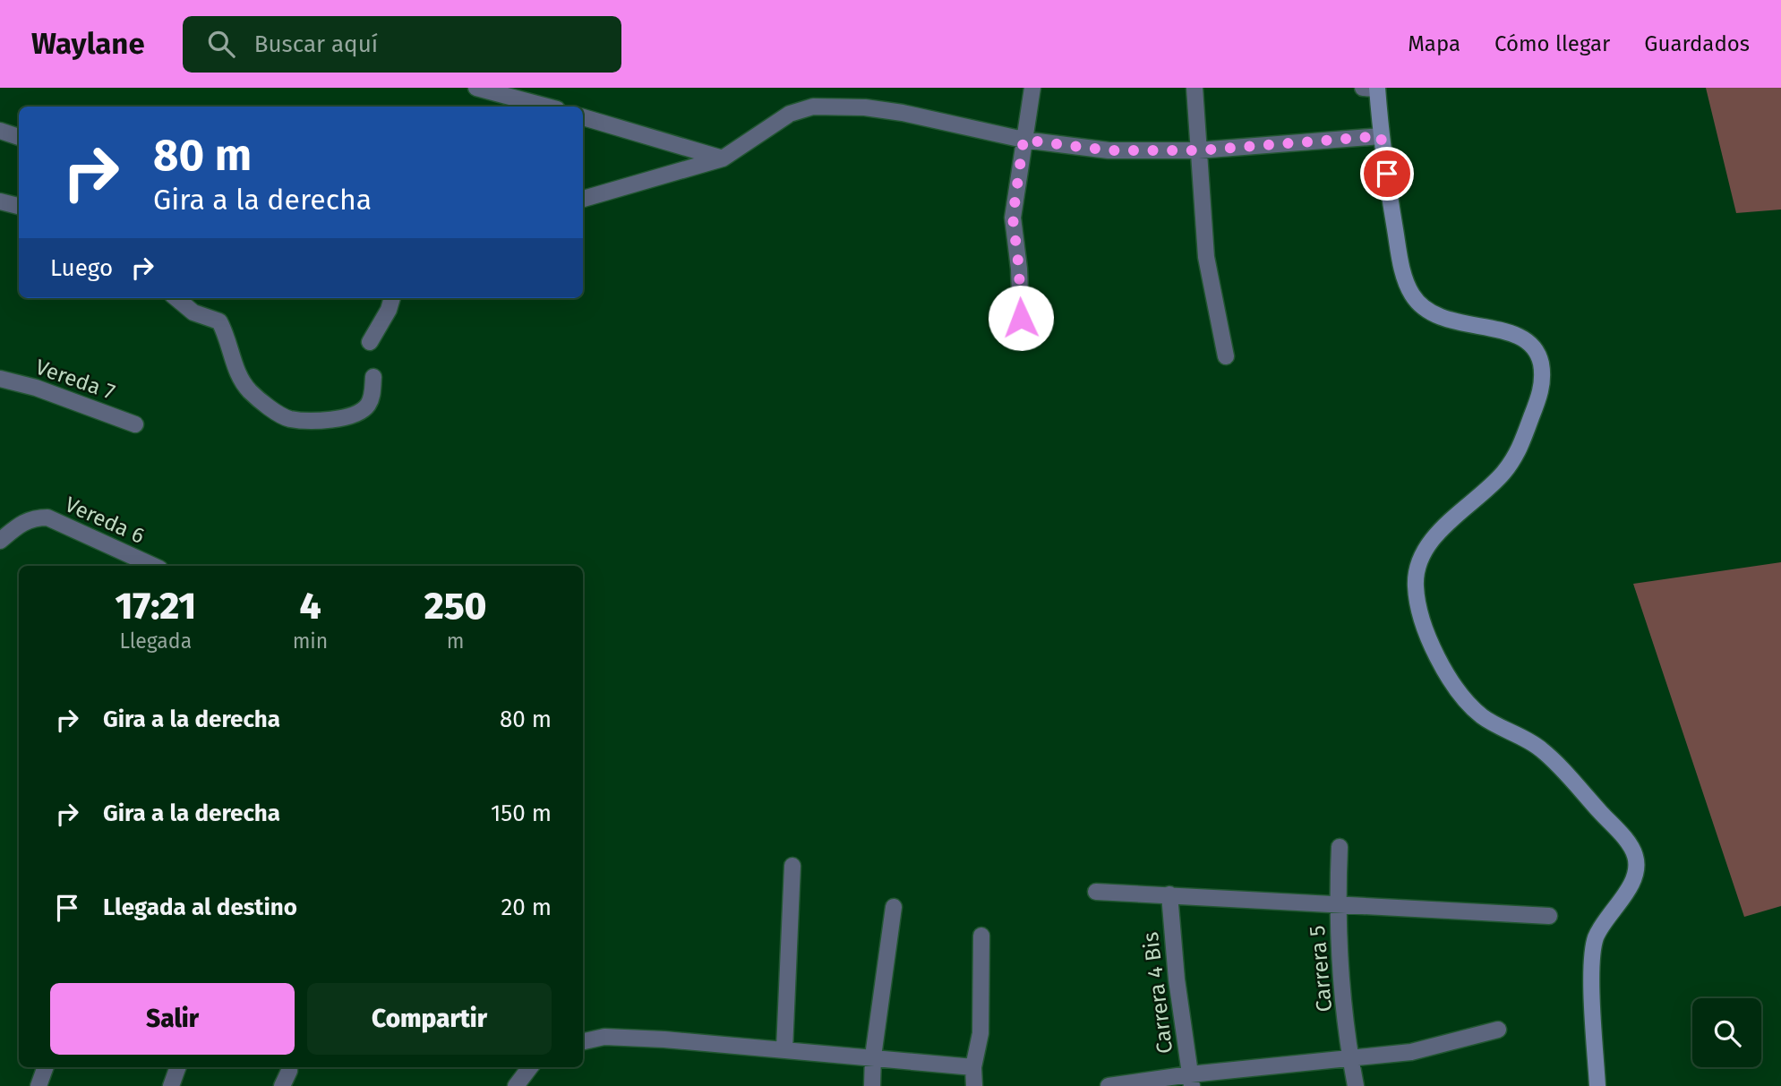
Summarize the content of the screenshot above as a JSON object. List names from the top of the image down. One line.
{"streets":{"street":["Vereda 7","Vereda 6","Carrera 5","Carrera 4 Bis"]},"page":{"header":"Waylane","search":"Buscar aquí","nav":["Mapa","Cómo llegar","Guardados"],"turn":["80 m","Gira a la derecha"],"then":"Luego","eta":["17:21","Llegada","4","min","250","m"],"list":[{"name":"Gira a la derecha","value":"80 m"},{"name":"Gira a la derecha","value":"150 m"},{"name":"Llegada al destino","value":"20 m"}],"buttons":["Salir","Compartir"]}}
